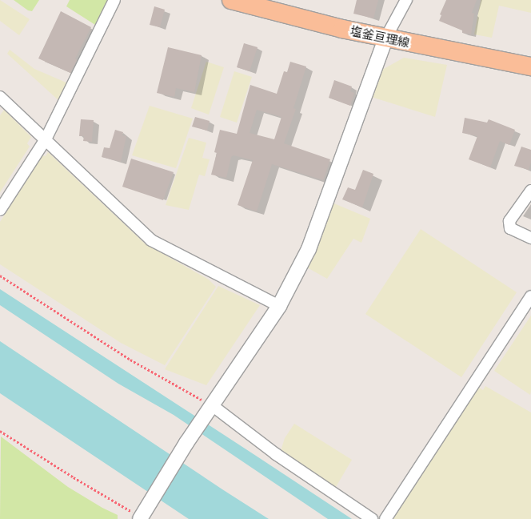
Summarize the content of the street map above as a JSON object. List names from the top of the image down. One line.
{"streets":{"main road":["塩釜亘理線"]}}
